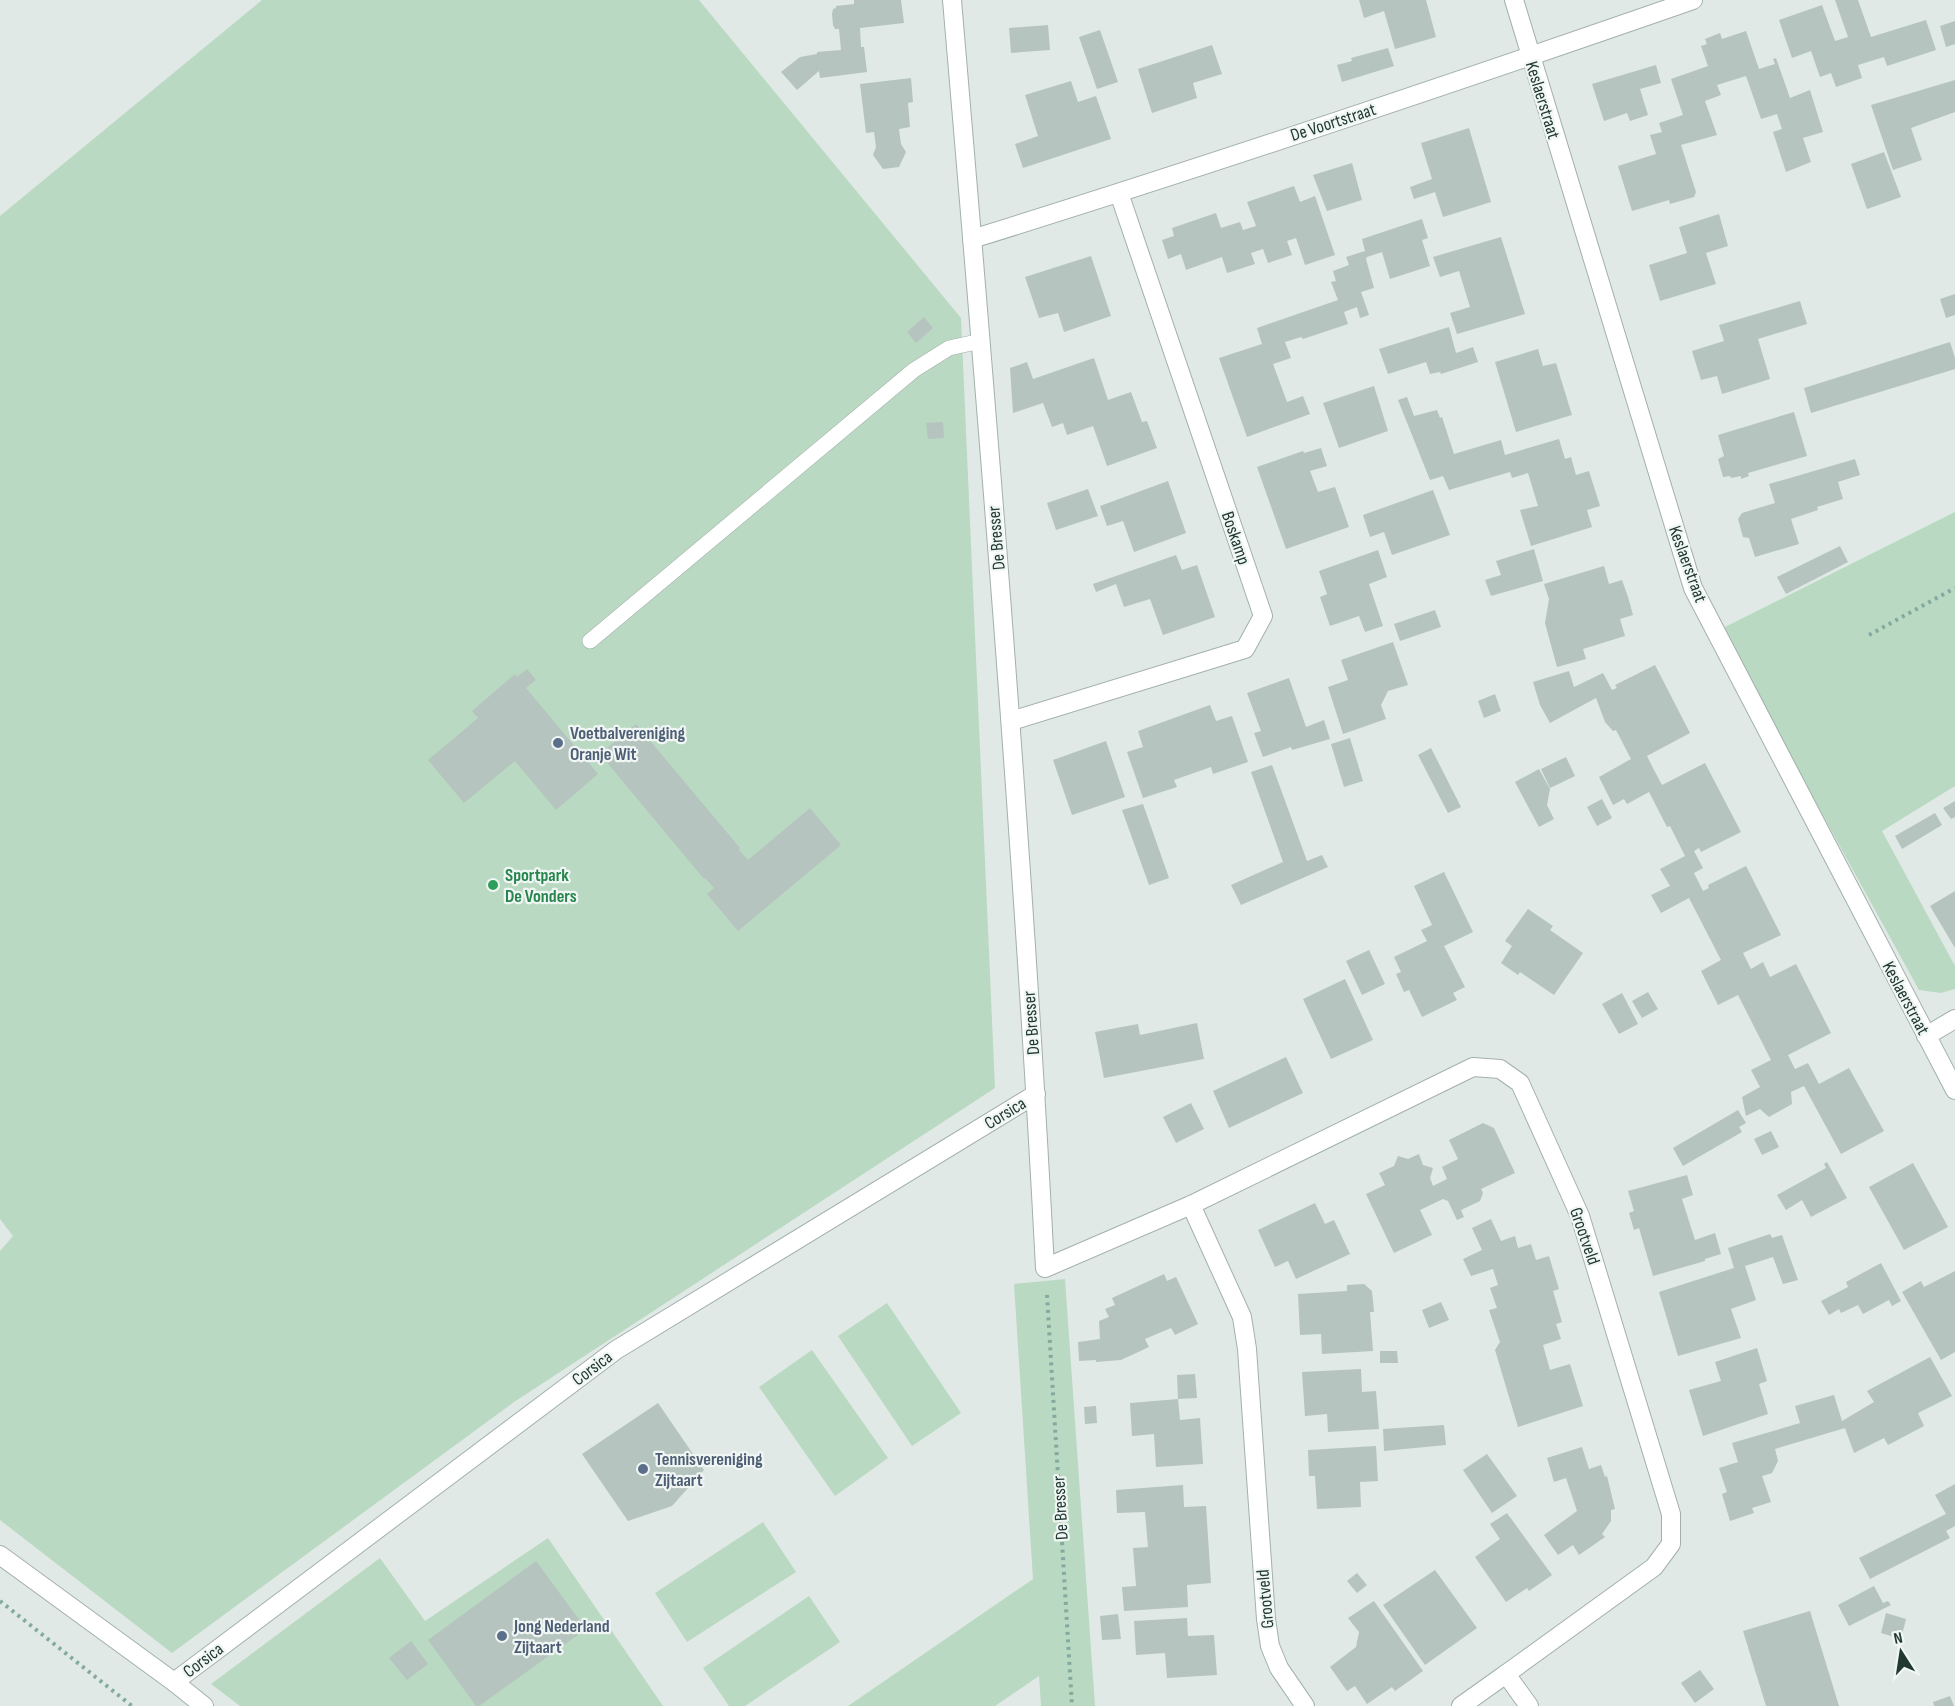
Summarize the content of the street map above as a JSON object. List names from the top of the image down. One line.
{"streets":{"street":["Keslaerstraat","De Voortstraat","De Bresser","Boskamp","Corsica","Grootveld"]},"crossings":[["Keslaerstraat","De Voortstraat"],["De Voortstraat","De Bresser"],["De Voortstraat","Boskamp"],["De Bresser","Boskamp"],["De Bresser","Corsica"],["De Bresser","Grootveld"]],"places":["Voetbalvereniging Oranje Wit","Sportpark De Vonders","Tennisvereniging Zijtaart","Jong Nederland Zijtaart"],"north":"top"}
